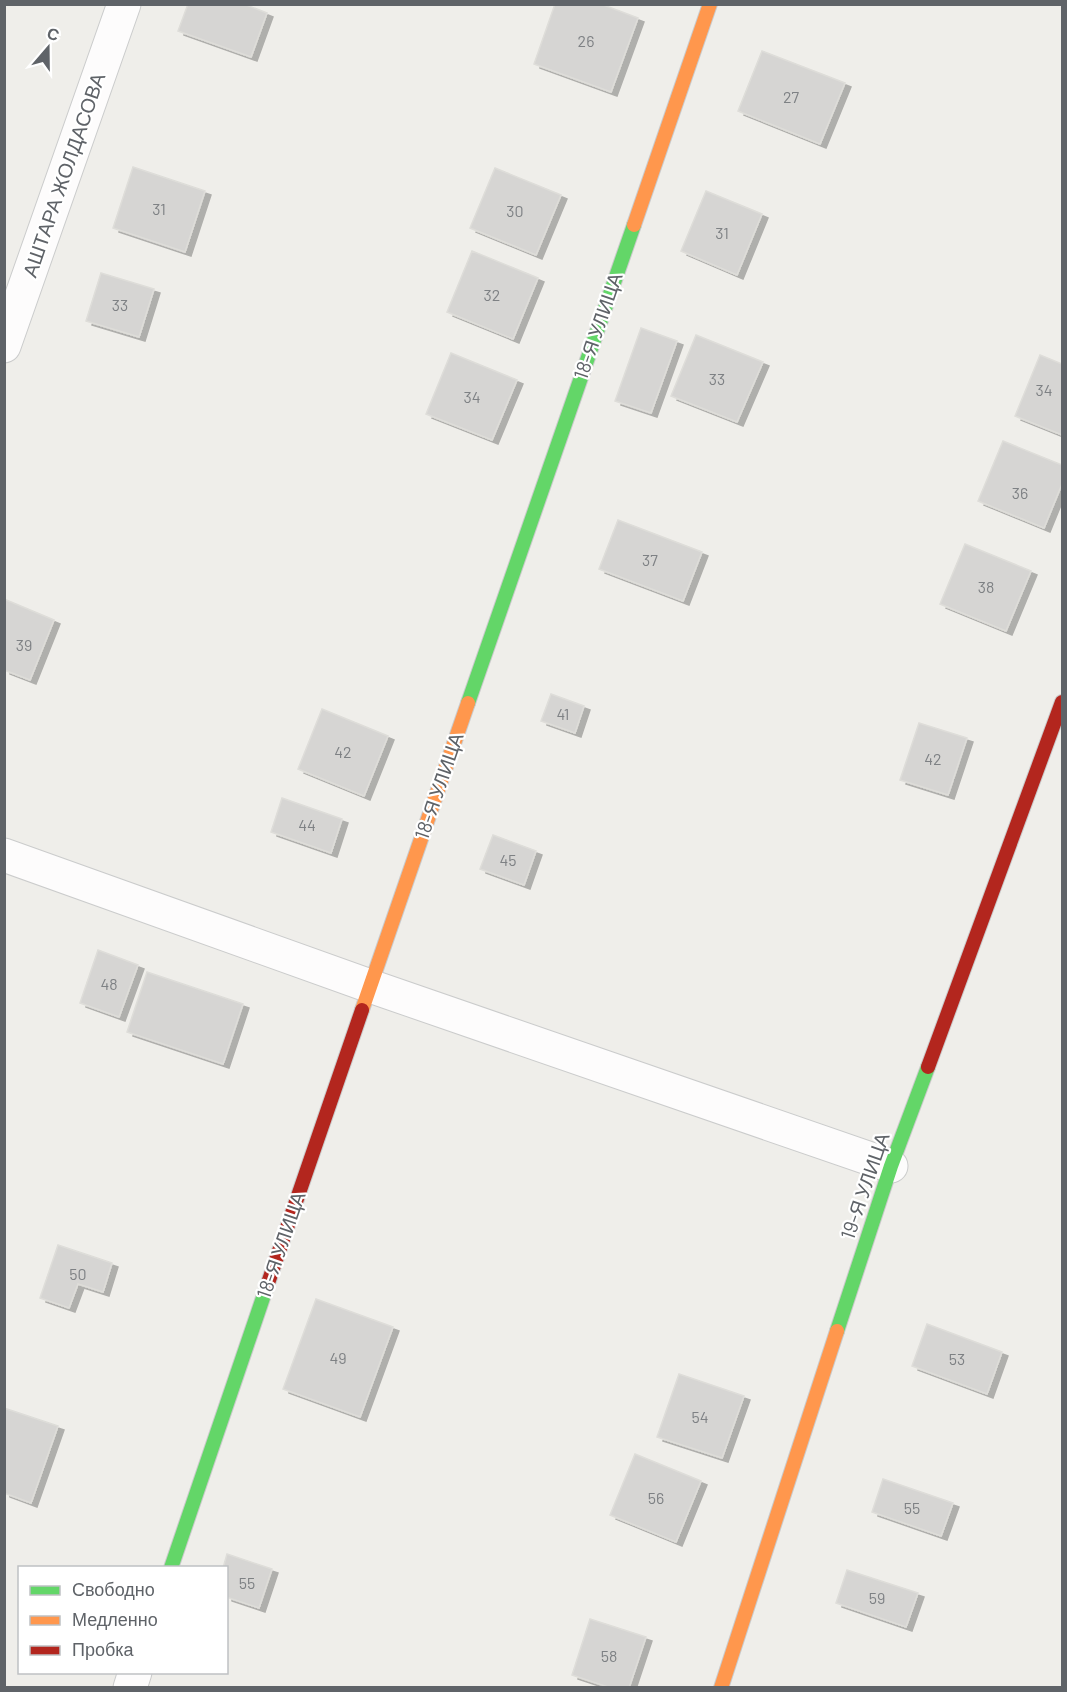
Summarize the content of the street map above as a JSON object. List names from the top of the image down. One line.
{"streets":{"street":["АШТАРА ЖОЛДАСОВА","18-Я УЛИЦА","19-Я УЛИЦА"]},"house_numbers":["26","27","31","30","31","32","33","33","34","34","36","37","38","39","41","42","42","44","45","48","50","49","53","54","56","55","55","59","58"],"legend":["Свободно","Медленно","Пробка"],"north":"top"}
